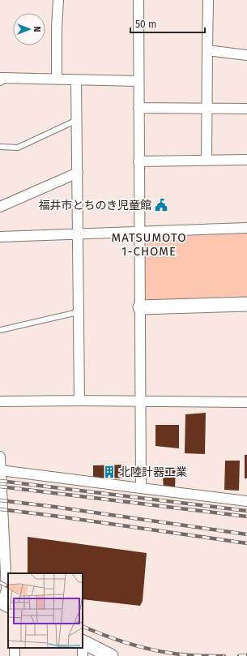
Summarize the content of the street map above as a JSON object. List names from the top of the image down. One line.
{"districts":["MATSUMOTO 1-CHOME"],"places":{"public building":["福井市とちのき児童館"],"building":["北陸計器工業"]},"scale_bar":"50 m","north":"right"}
